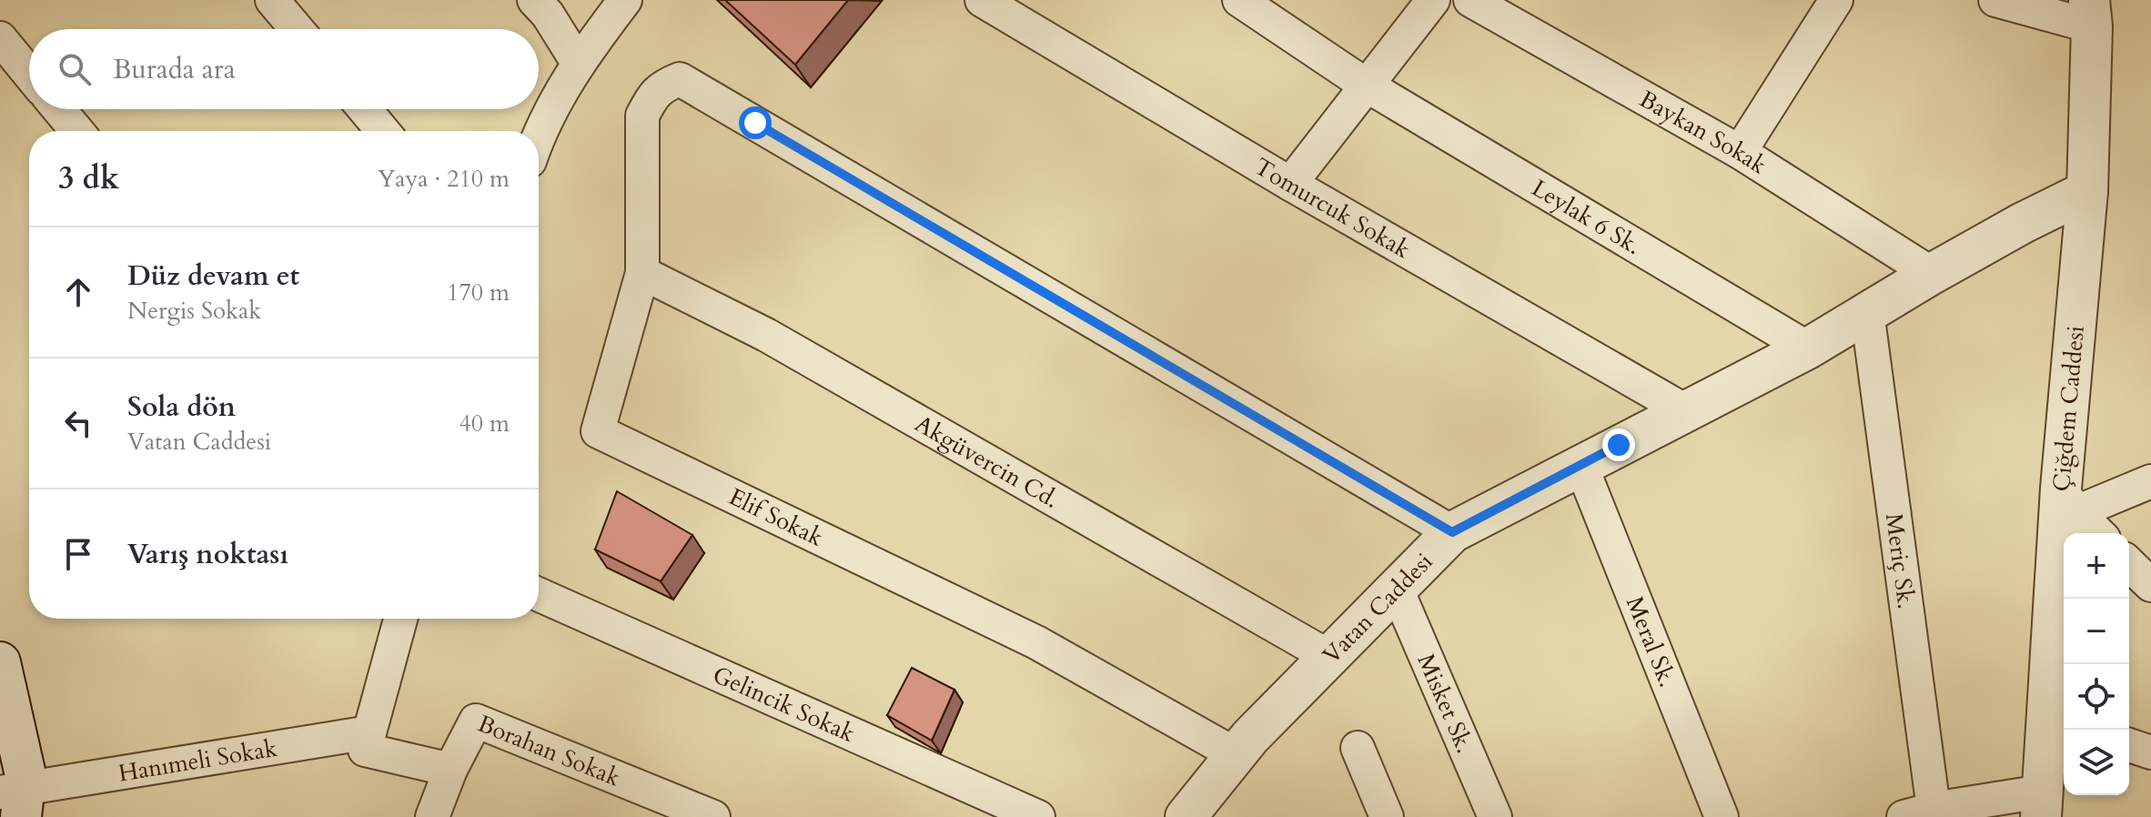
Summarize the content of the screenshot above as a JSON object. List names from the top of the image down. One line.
{"streets":{"street":["Baykan Sokak","Tomurcuk Sokak","Leylak 6 Sk.","Çiğdem Caddesi","Akgüvercin Cd.","Elif Sokak","Meriç Sk.","Vatan Caddesi","Meral Sk.","Gelincik Sokak","Misket Sk.","Borahan Sokak","Hanımeli Sokak"]},"crossings":[["Baykan Sokak","Vatan Caddesi"],["Tomurcuk Sokak","Vatan Caddesi"],["Leylak 6 Sk.","Vatan Caddesi"],["Çiğdem Caddesi","Vatan Caddesi"],["Akgüvercin Cd.","Elif Sokak"],["Akgüvercin Cd.","Vatan Caddesi"],["Elif Sokak","Vatan Caddesi"],["Meriç Sk.","Vatan Caddesi"],["Vatan Caddesi","Meral Sk."],["Vatan Caddesi","Misket Sk."],["Borahan Sokak","Hanımeli Sokak"]],"page":{"search":"Burada ara","heading":["3 dk","Yaya · 210 m"],"list":[["Düz devam et","Nergis Sokak","170 m"],["Sola dön","Vatan Caddesi","40 m"],"Varış noktası"],"map_buttons":["+","−"]}}
